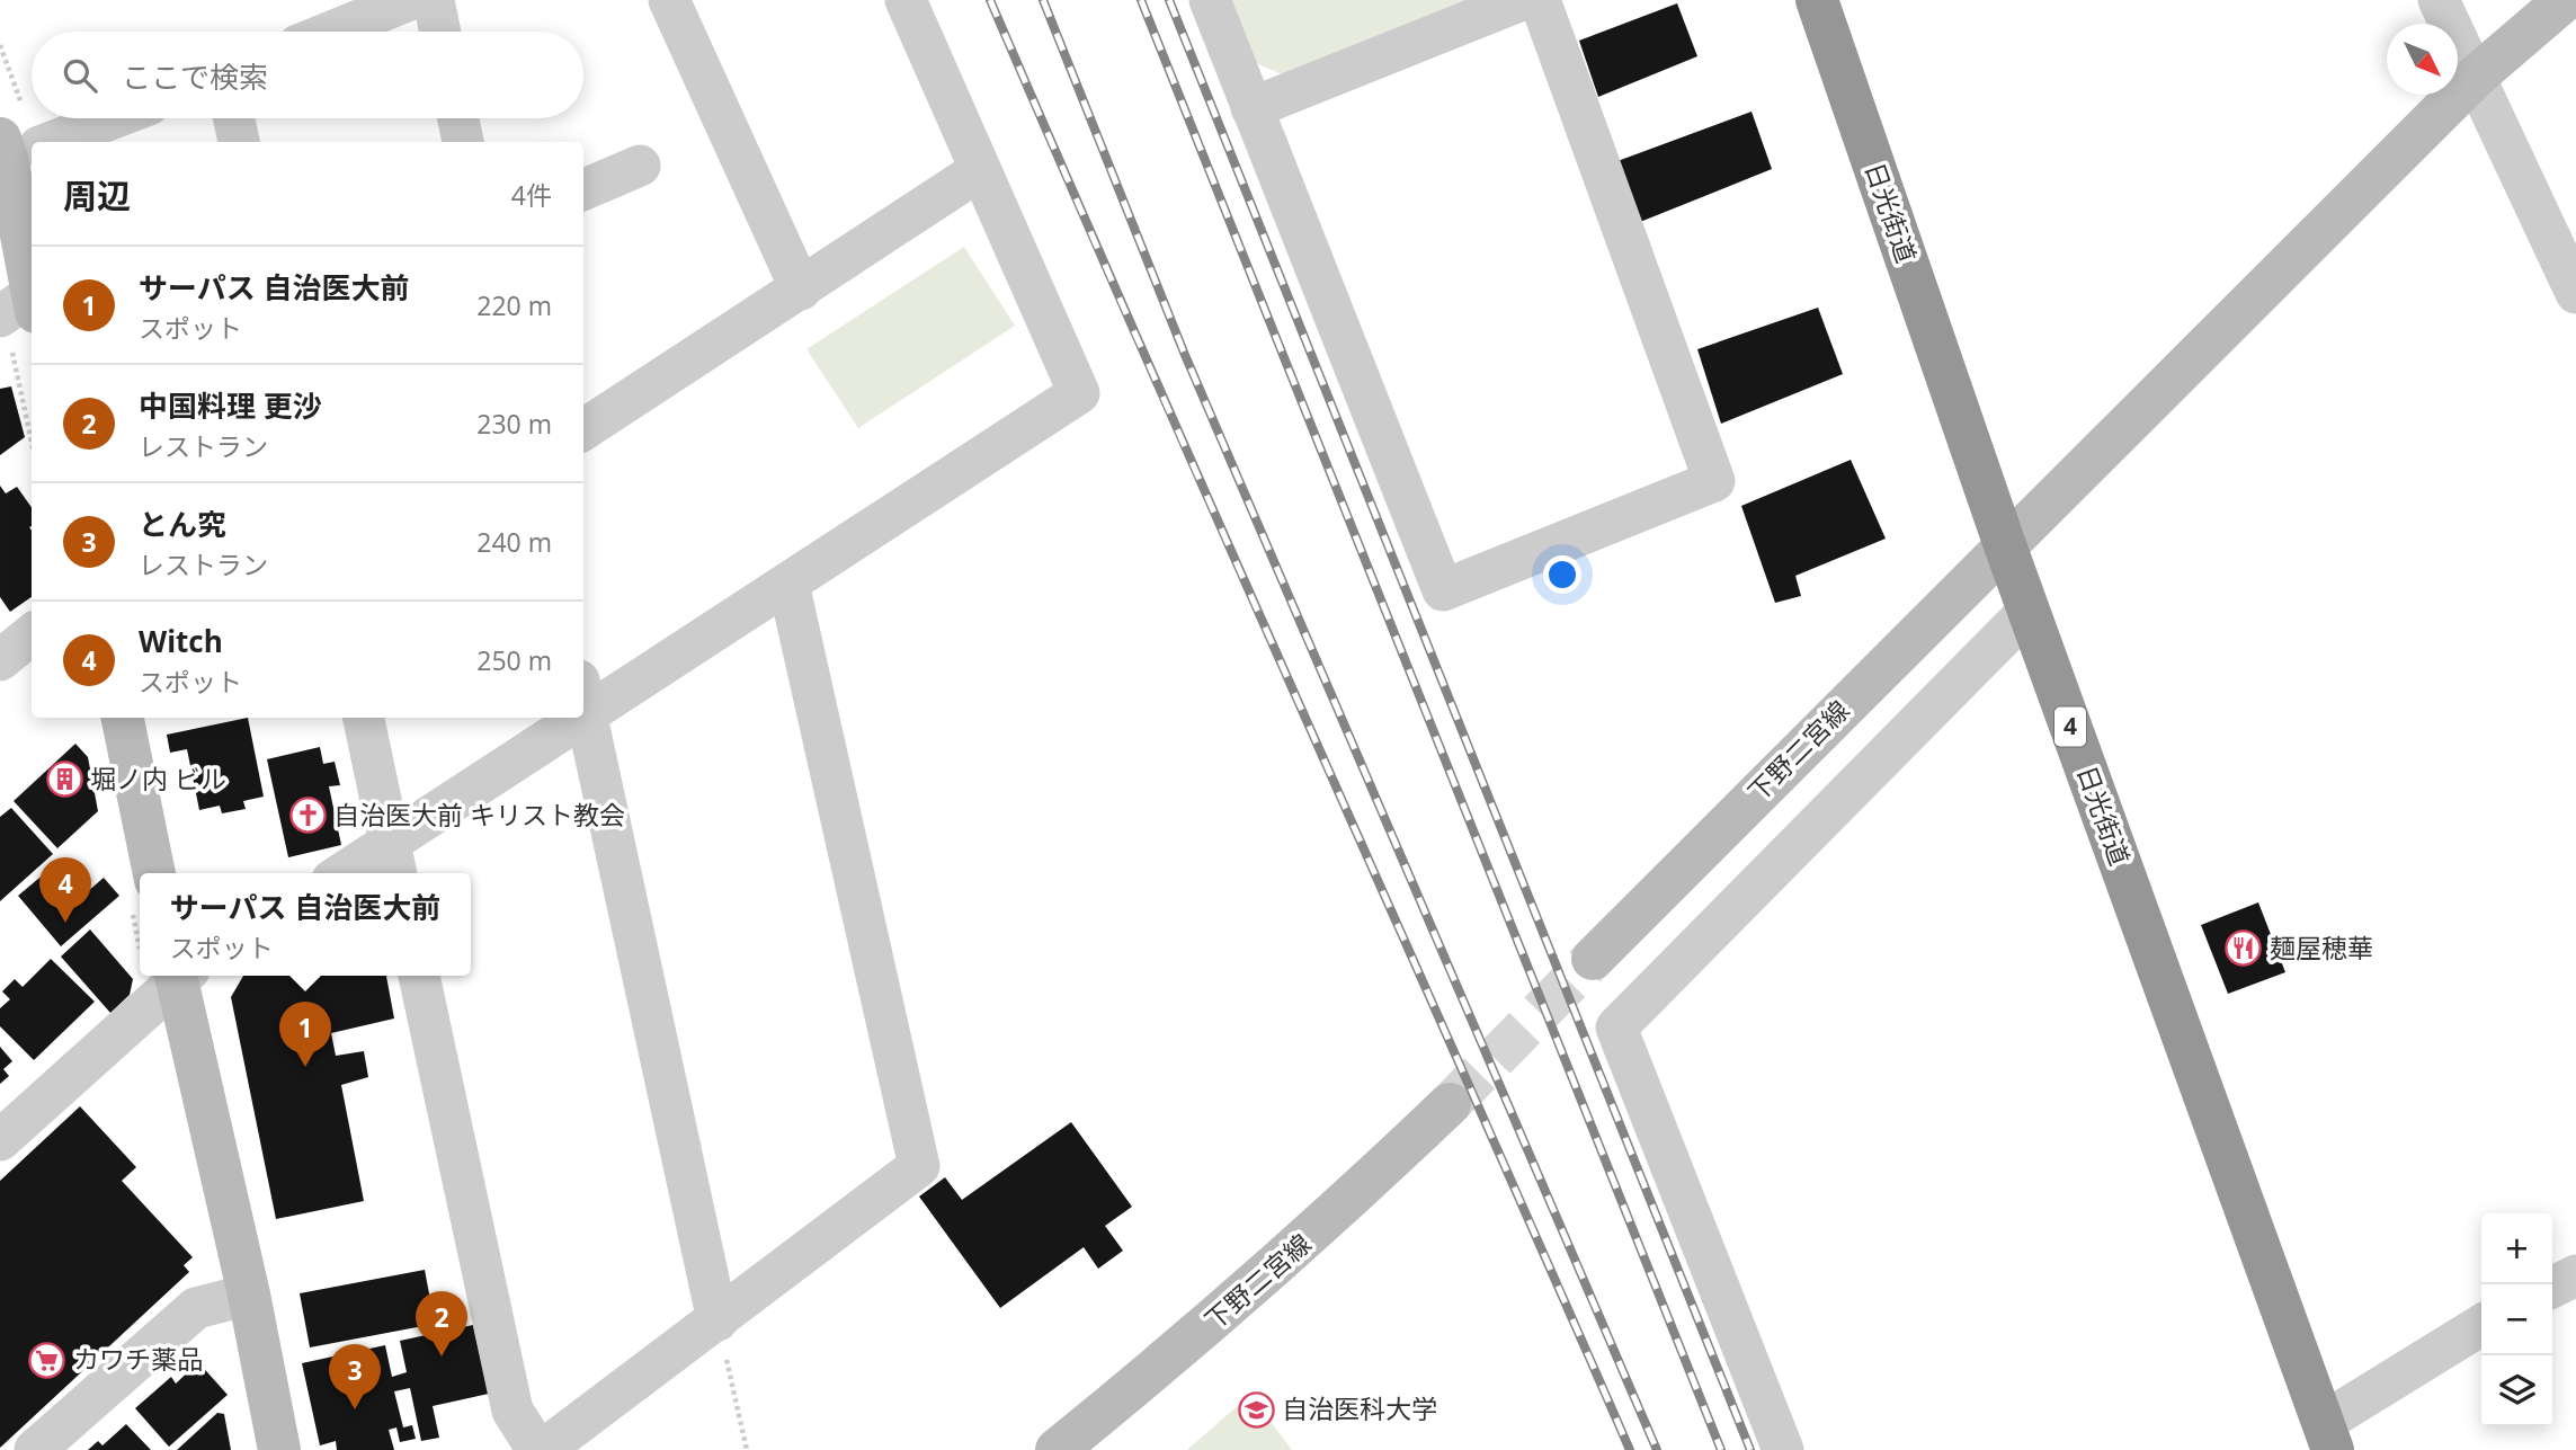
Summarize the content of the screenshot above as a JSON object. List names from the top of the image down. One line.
{"streets":{"highway":["日光街道","4"],"street":["下野二宮線"]},"crossings":[["日光街道","下野二宮線"]],"places":{"building":["堀ノ内 ビル"],"church":["自治医大前 キリスト教会"],"restaurant":["麺屋穂華"],"supermarket":["カワチ薬品"],"school or university":["自治医科大学"]},"north":"bottom right","page":{"search":"ここで検索","heading":["周辺","4件"],"list":[{"mark":"1","name":"サーパス 自治医大前","note":"スポット","value":"220 m"},{"mark":"2","name":"中国料理 更沙","note":"レストラン","value":"230 m"},{"mark":"3","name":"とん究","note":"レストラン","value":"240 m"},{"mark":"4","name":"Witch","note":"スポット","value":"250 m"}],"pins":["4","1","2","3"],"popup":["サーパス 自治医大前","スポット"],"map_buttons":["+","−"]}}
